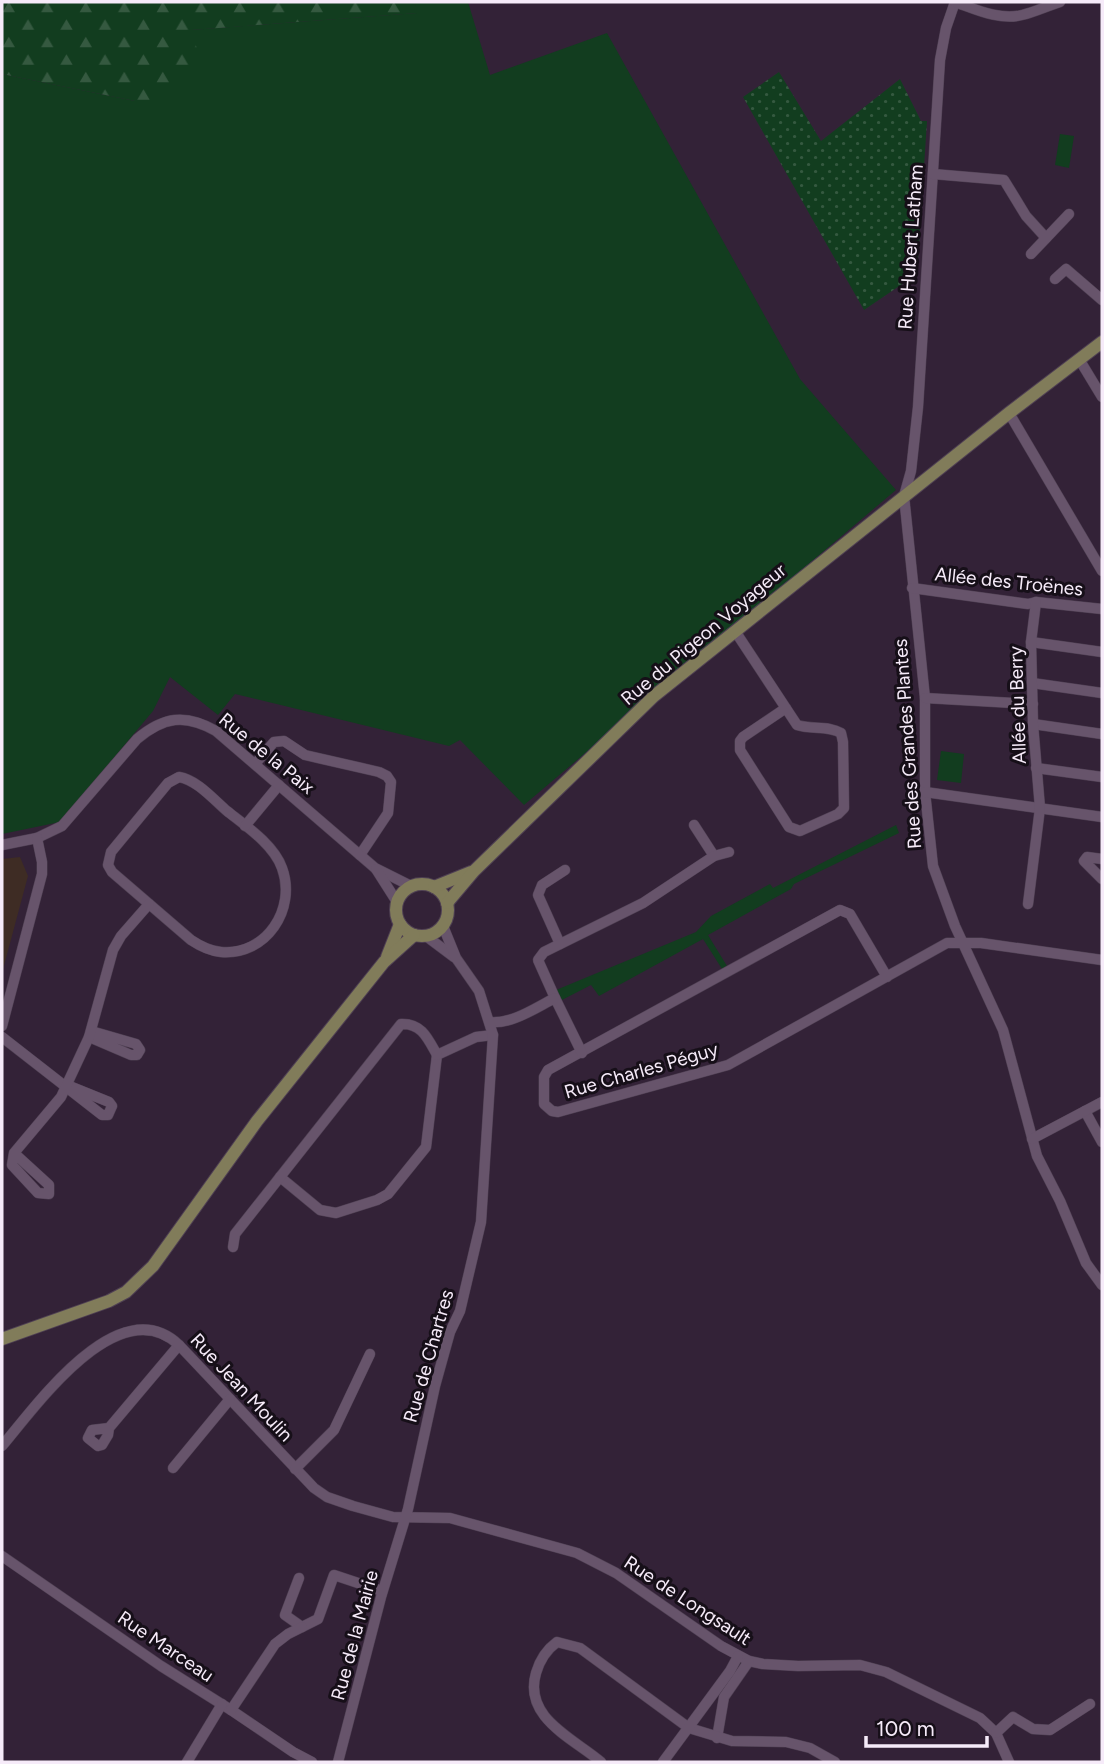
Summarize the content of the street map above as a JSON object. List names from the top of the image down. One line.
{"streets":{"main road":["Rue du Pigeon Voyageur"],"street":["Rue Hubert Latham","Allée des Troënes","Allée du Berry","Rue des Grandes Plantes","Rue de la Paix","Rue Charles Péguy","Rue de Chartres","Rue Jean Moulin","Rue de Longsault","Rue de la Mairie","Rue Marceau"]},"crossings":[["Rue Hubert Latham","Rue du Pigeon Voyageur"],["Rue Hubert Latham","Rue des Grandes Plantes"],["Allée des Troënes","Allée du Berry"],["Allée des Troënes","Rue des Grandes Plantes"],["Rue du Pigeon Voyageur","Rue des Grandes Plantes"],["Rue du Pigeon Voyageur","Rue de la Paix"],["Rue des Grandes Plantes","Rue Charles Péguy"],["Rue de Chartres","Rue Jean Moulin"],["Rue de Chartres","Rue de Longsault"],["Rue de Chartres","Rue de la Mairie"],["Rue Jean Moulin","Rue de Longsault"],["Rue Jean Moulin","Rue de la Mairie"],["Rue de Longsault","Rue de la Mairie"]],"scale_bar":"100 m"}
